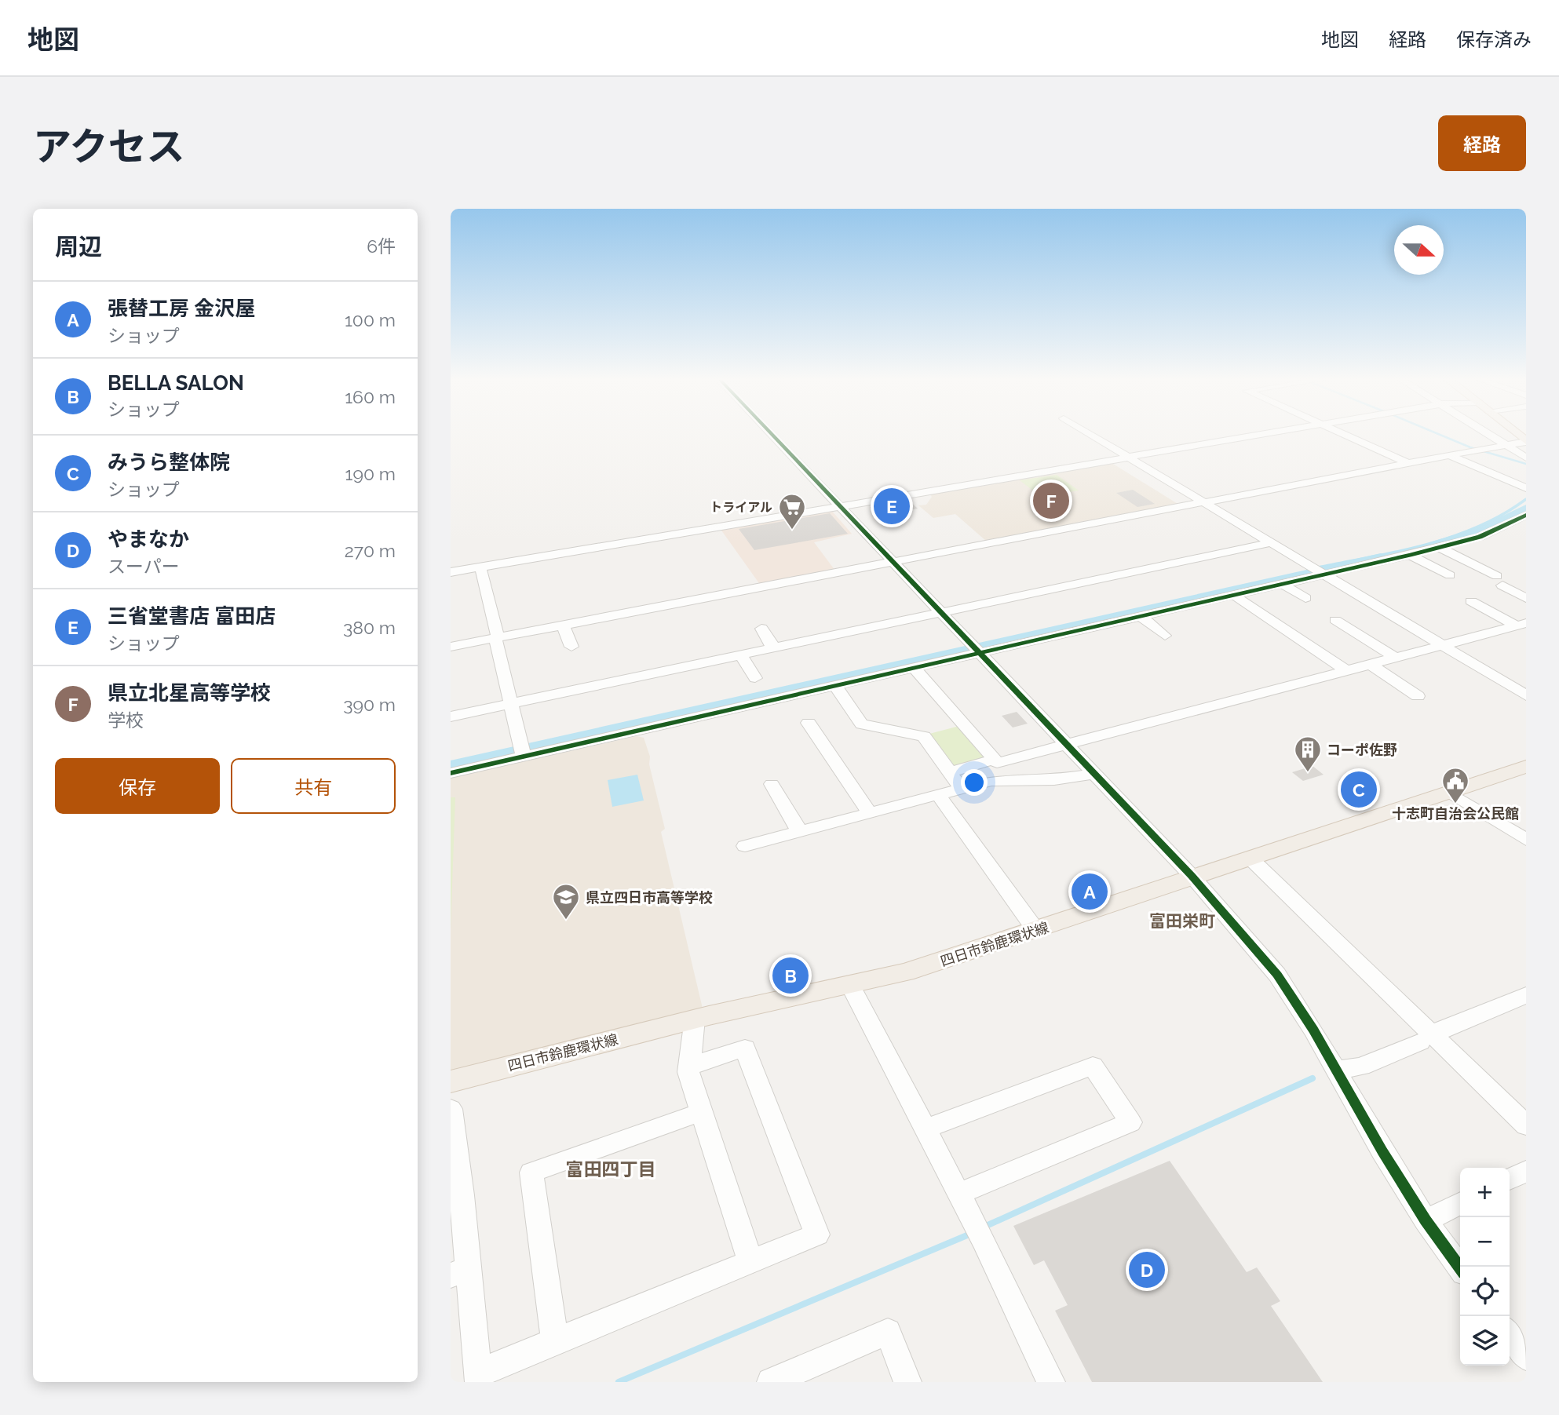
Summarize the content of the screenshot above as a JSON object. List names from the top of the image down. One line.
{"streets":{"main road":["四日市鈴鹿環状線"]},"districts":["富田栄町","富田四丁目"],"places":{"supermarket":["トライアル"],"building":["コーポ佐野"],"public building":["十志町自治会公民館"],"school or university":["県立四日市高等学校"]},"north":"right","page":{"header":"地図","nav":["地図","経路","保存済み"],"title":"アクセス","buttons":["経路",["保存","共有"]],"heading":["周辺","6件"],"list":[{"mark":"A","name":"張替工房 金沢屋","note":"ショップ","value":"100 m"},{"mark":"B","name":"BELLA SALON","note":"ショップ","value":"160 m"},{"mark":"C","name":"みうら整体院","note":"ショップ","value":"190 m"},{"mark":"D","name":"やまなか","note":"スーパー","value":"270 m"},{"mark":"E","name":"三省堂書店 富田店","note":"ショップ","value":"380 m"},{"mark":"F","name":"県立北星高等学校","note":"学校","value":"390 m"}],"pins":["F","E","C","A","B","D"],"map_buttons":["+","−"]}}
